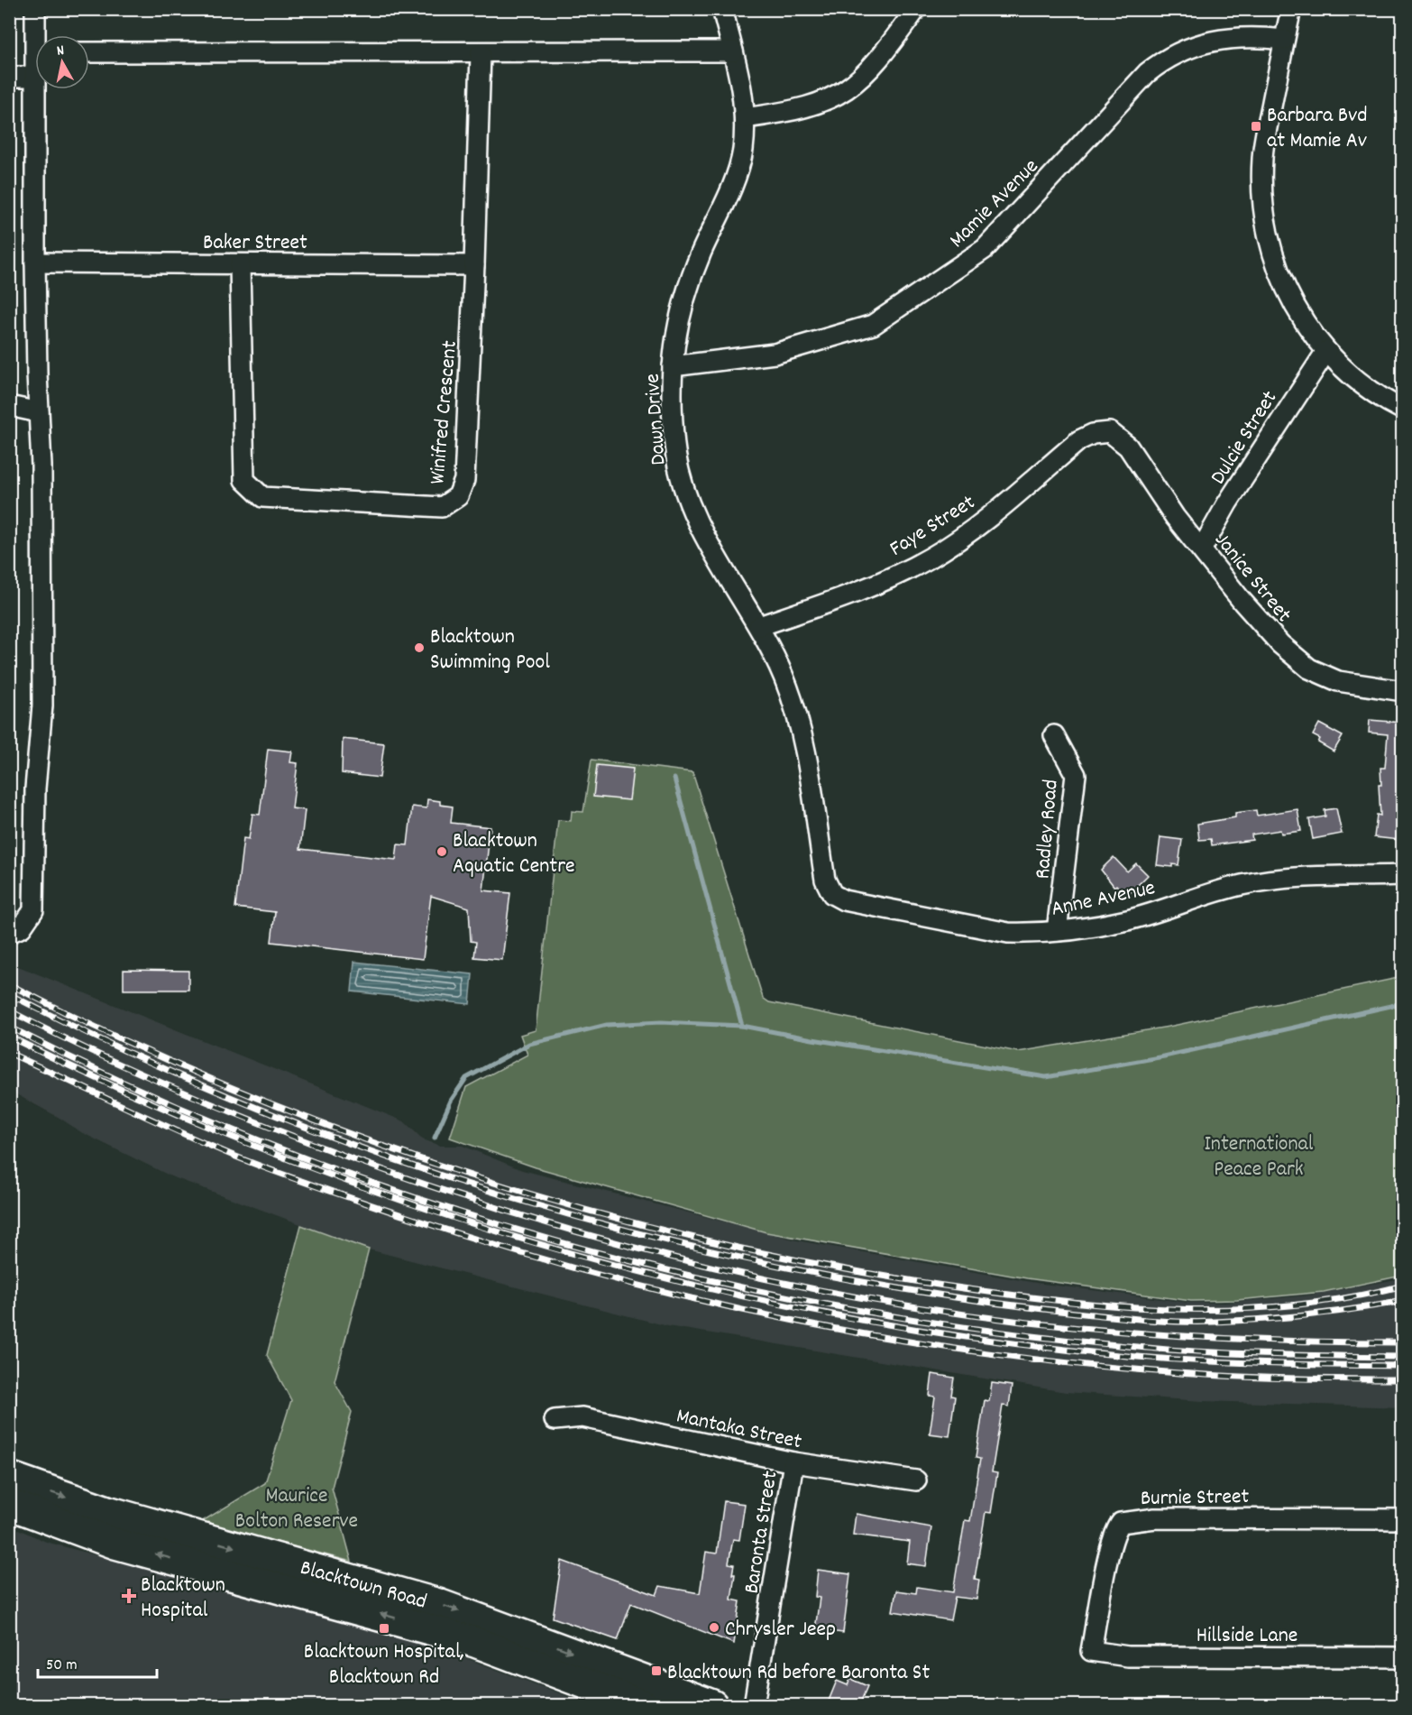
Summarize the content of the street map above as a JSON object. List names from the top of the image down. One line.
{"streets":{"main road":["Blacktown Road"],"street":["Mamie Avenue","Baker Street","Winifred Crescent","Dawn Drive","Dulcie Street","Faye Street","Janice Street","Radley Road","Anne Avenue","Mantaka Street","Burnie Street","Baronta Street","Hillside Lane"]},"crossings":[["Mamie Avenue","Dawn Drive"],["Baker Street","Winifred Crescent"],["Dawn Drive","Faye Street"],["Dawn Drive","Anne Avenue"],["Dulcie Street","Janice Street"],["Faye Street","Janice Street"],["Radley Road","Anne Avenue"],["Mantaka Street","Baronta Street"],["Burnie Street","Hillside Lane"]],"parks":["International Peace Park","Maurice Bolton Reserve"],"places":{"transit":["Barbara Bvd at Mamie Av","Blacktown Hospital, Blacktown Rd","Blacktown Rd before Baronta St"],"other":["Blacktown Swimming Pool","Blacktown Aquatic Centre","Chrysler Jeep"],"health":["Blacktown Hospital"]},"scale_bar":"50 m","north":"top"}
